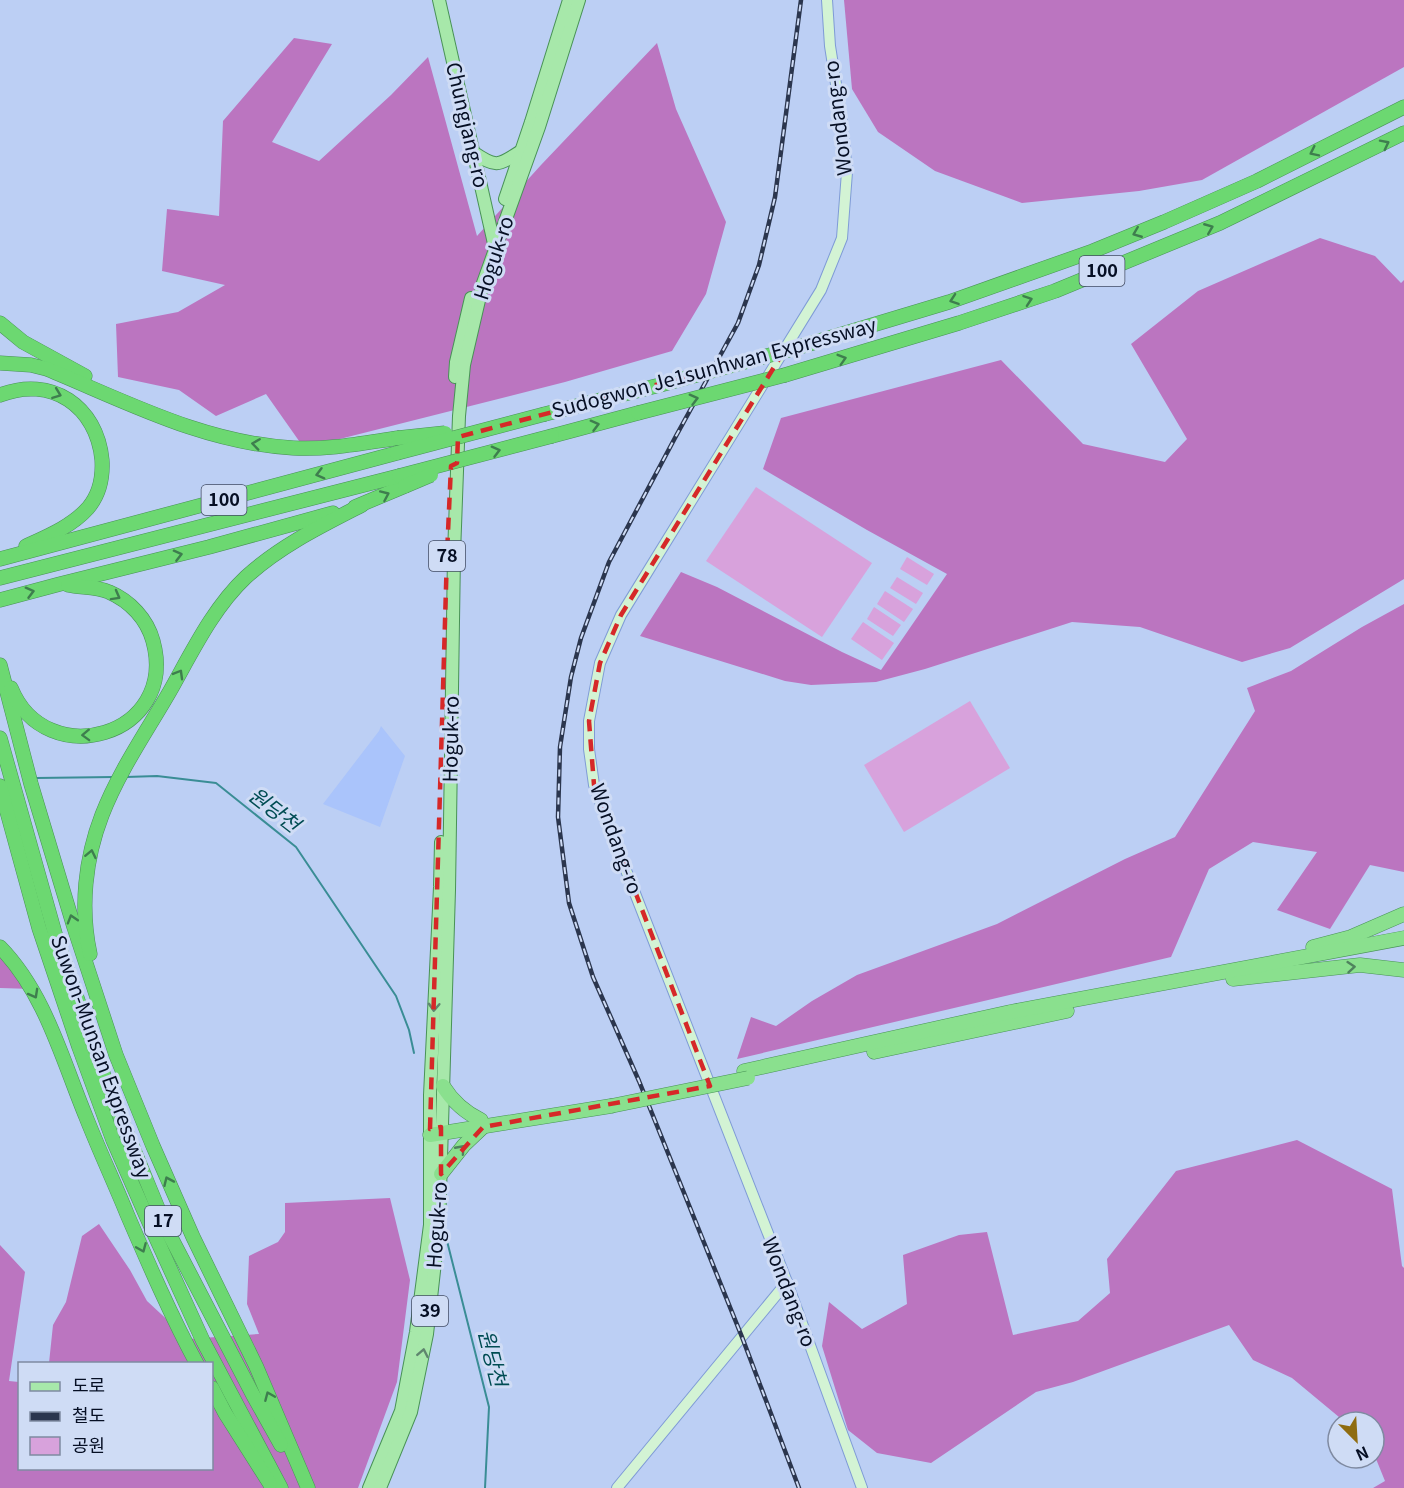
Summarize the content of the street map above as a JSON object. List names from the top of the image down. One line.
{"streets":{"highway":["100","Sudogwon Je1sunhwan Expressway","Suwon-Munsan Expressway","17"],"main road":["Wondang-ro","Chungjang-ro","Hoguk-ro","78","39"]},"crossings":[["Chungjang-ro","Hoguk-ro"]],"water":["원당천"],"legend":["도로","철도","공원"],"north":"bottom right"}
